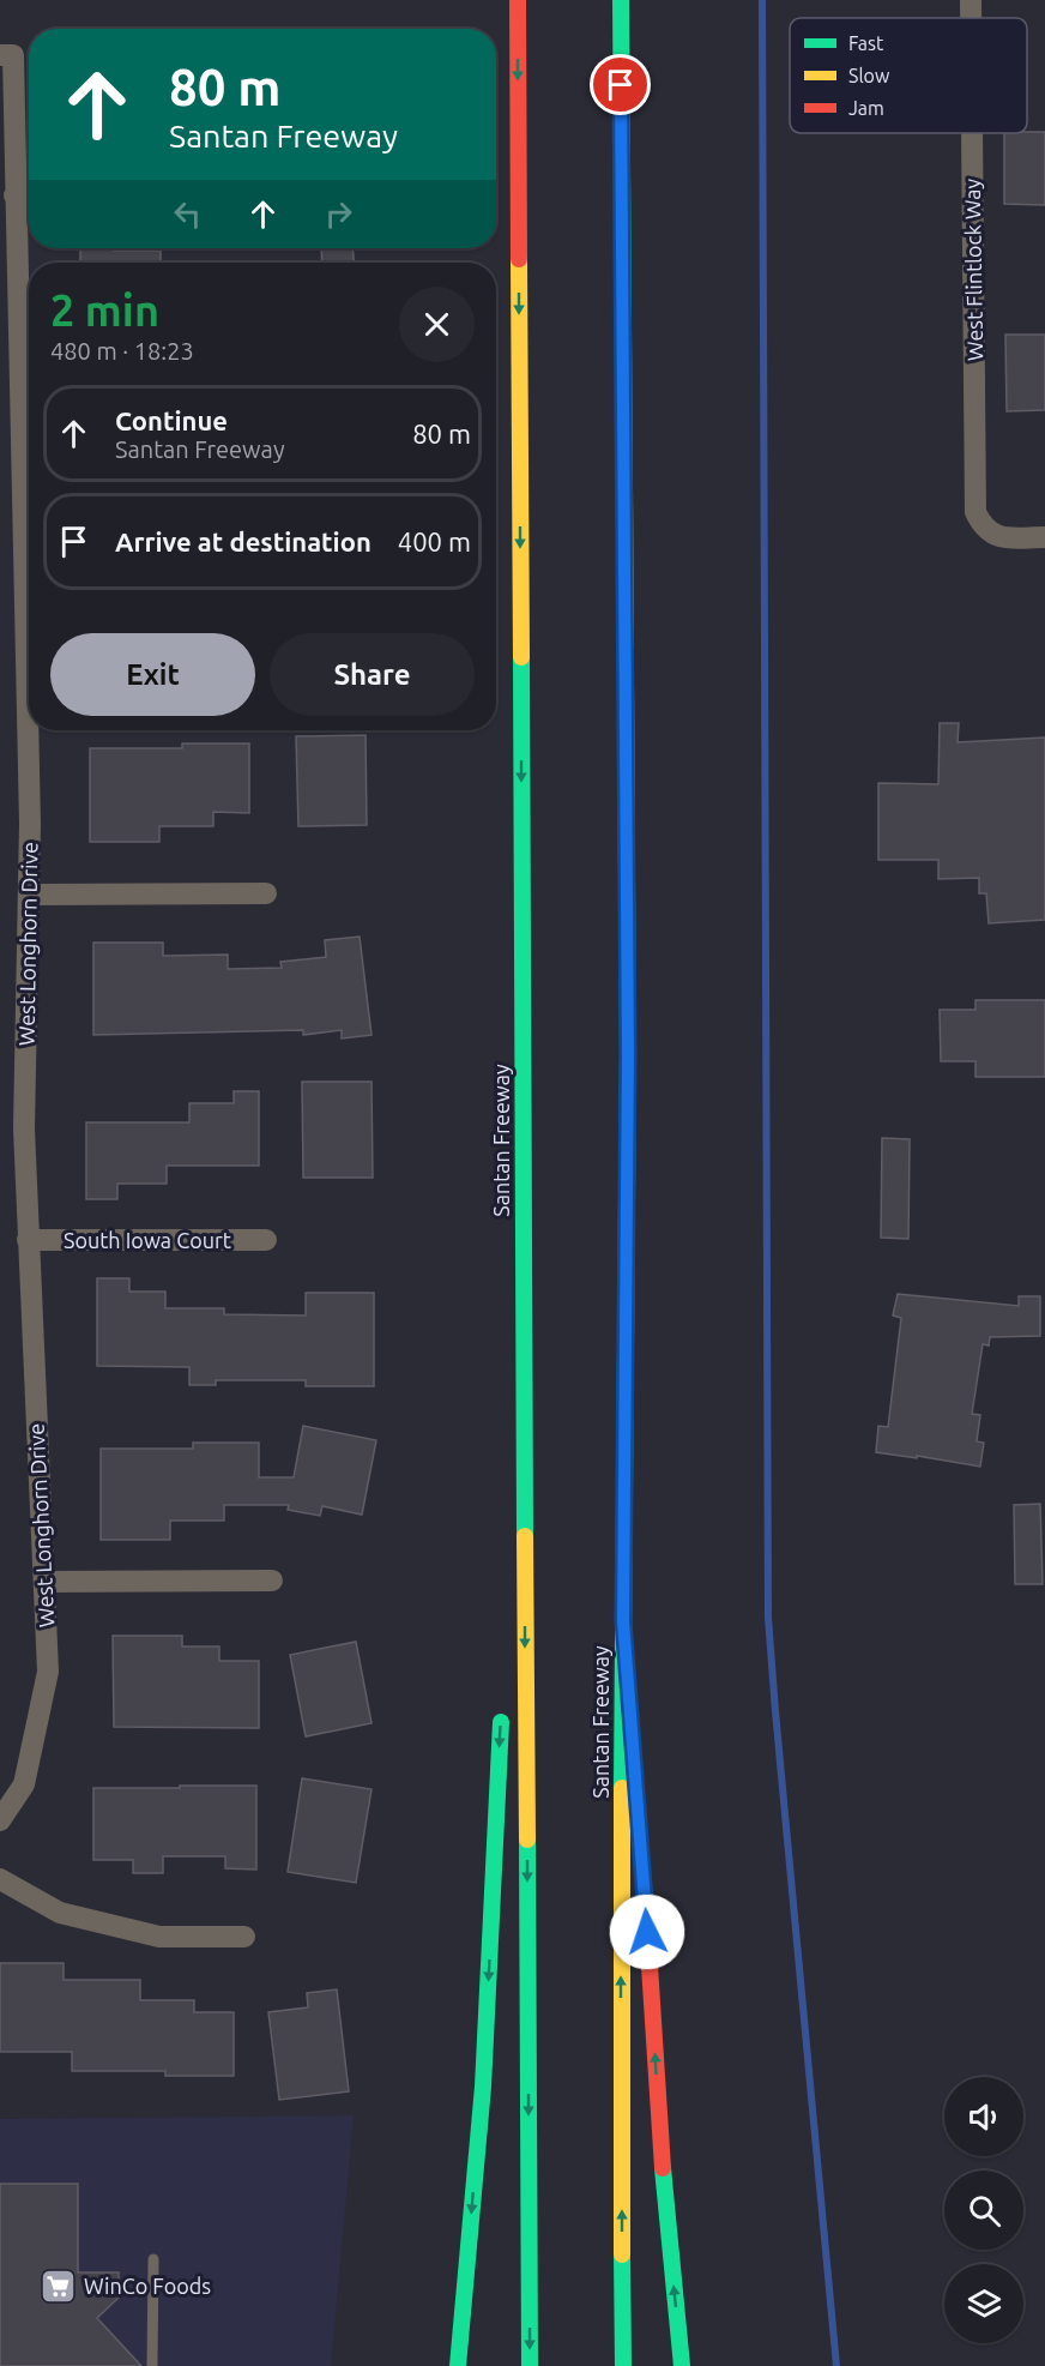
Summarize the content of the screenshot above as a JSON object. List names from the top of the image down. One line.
{"streets":{"highway":["Santan Freeway"],"street":["West Flintlock Way","West Longhorn Drive","South Iowa Court"]},"crossings":[["West Longhorn Drive","South Iowa Court"]],"places":{"supermarket":["WinCo Foods"]},"legend":["Fast","Slow","Jam"],"page":{"turn":["80 m","Santan Freeway"],"heading":["2 min","480 m · 18:23"],"list":[{"name":"Continue","note":"Santan Freeway","value":"80 m"},{"name":"Arrive at destination","value":"400 m"}],"buttons":["Exit","Share"]}}
